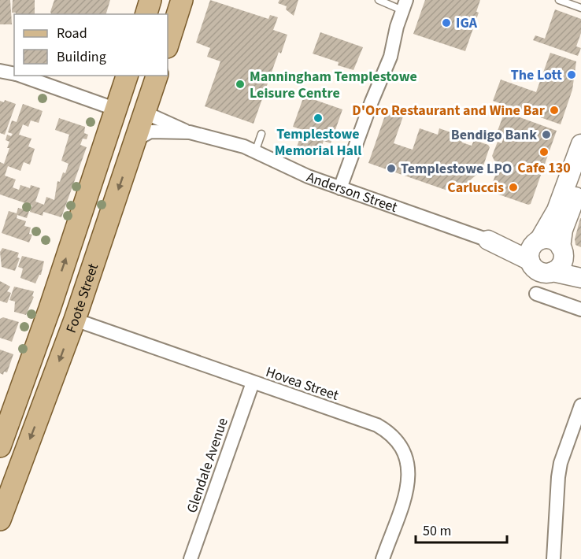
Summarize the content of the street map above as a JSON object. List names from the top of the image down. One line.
{"streets":{"main road":["Anderson Street","Foote Street"],"street":["Hovea Street","Glendale Avenue"]},"crossings":[["Anderson Street","Foote Street"],["Foote Street","Hovea Street"],["Hovea Street","Glendale Avenue"]],"places":["IGA","The Lott","Manningham Templestowe Leisure Centre","D'Oro Restaurant and Wine Bar","Templestowe Memorial Hall","Bendigo Bank","Cafe 130","Templestowe LPO","Carluccis"],"legend":["Road","Building"],"scale_bar":"50 m"}
